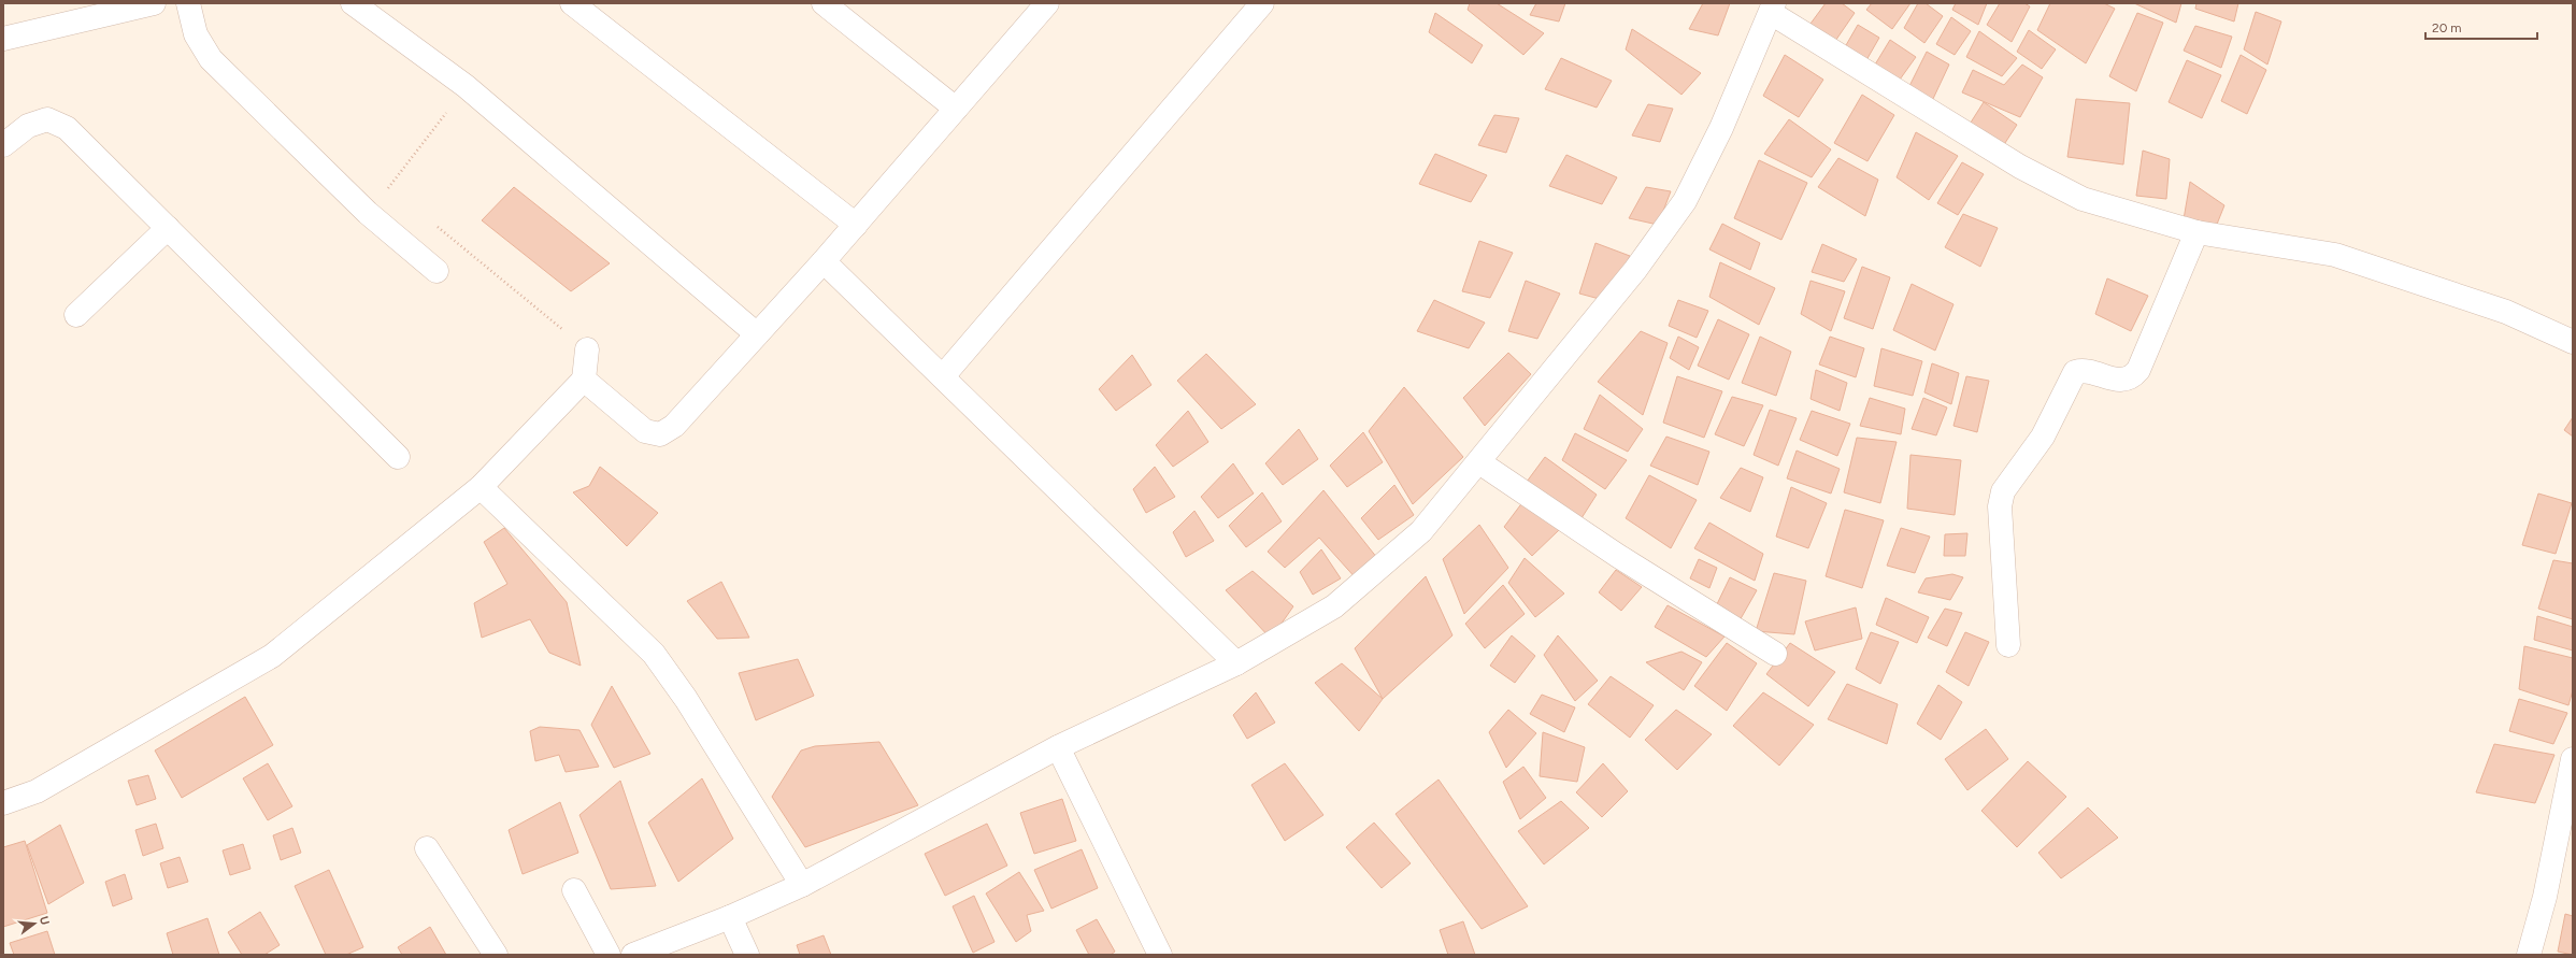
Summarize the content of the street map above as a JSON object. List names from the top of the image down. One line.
{"scale_bar":"20 m","north":"right"}
